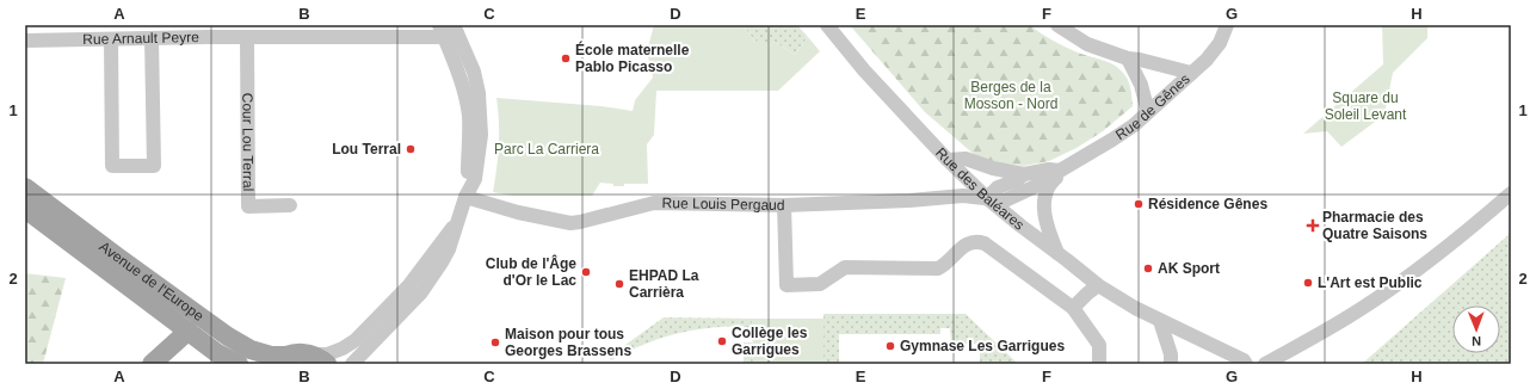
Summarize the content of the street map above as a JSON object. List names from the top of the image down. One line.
{"streets":{"main road":["Avenue de l'Europe"],"street":["Rue Arnault Peyre","Rue de Gênes","Cour Lou Terral","Rue des Baléares","Rue Louis Pergaud"]},"crossings":[["Rue Arnault Peyre","Cour Lou Terral"],["Rue de Gênes","Rue des Baléares"],["Rue de Gênes","Rue Louis Pergaud"],["Rue des Baléares","Rue Louis Pergaud"]],"parks":["Berges de la Mosson - Nord","Square du Soleil Levant","Parc La Carriera"],"places":{"other":["École maternelle Pablo Picasso","Lou Terral","Résidence Gênes","AK Sport","Club de l'Âge d'Or le Lac","L'Art est Public","EHPAD La Carrièra","Collège les Garrigues","Maison pour tous Georges Brassens","Gymnase Les Garrigues"],"health":["Pharmacie des Quatre Saisons"]},"north":"bottom","grid":{"columns":["A","B","C","D","E","F","G","H"],"rows":["1","2"]}}
